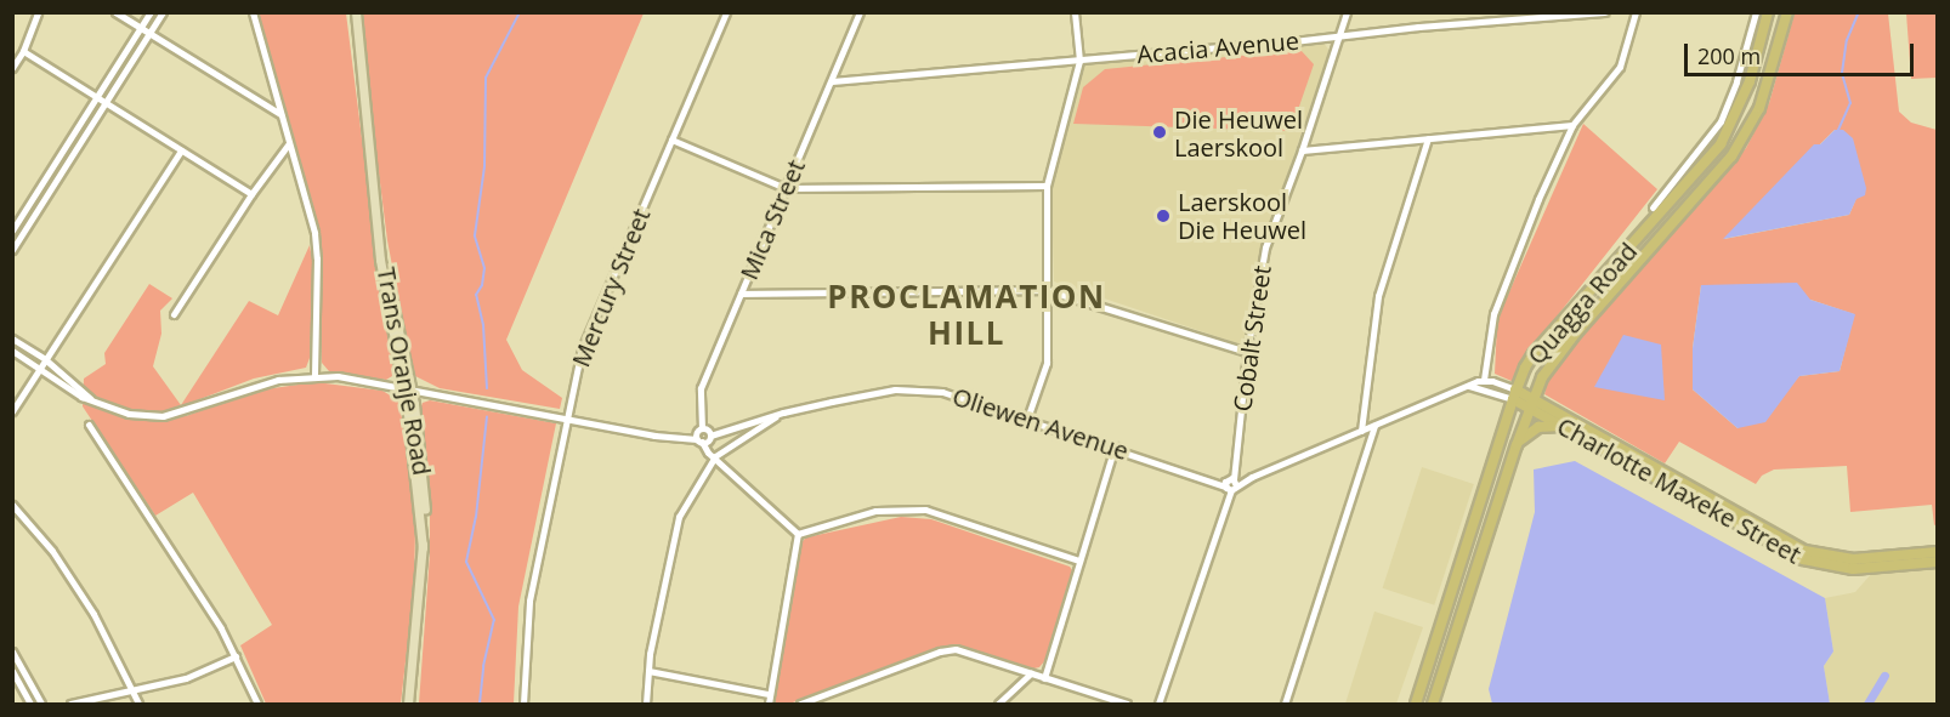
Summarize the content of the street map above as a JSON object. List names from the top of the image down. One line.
{"streets":{"main road":["Quagga Road","Trans Oranje Road","Charlotte Maxeke Street"],"street":["Acacia Avenue","Mica Street","Mercury Street","Cobalt Street","Oliewen Avenue"]},"crossings":[["Acacia Avenue","Mica Street"],["Acacia Avenue","Cobalt Street"],["Mica Street","Oliewen Avenue"],["Mercury Street","Oliewen Avenue"],["Quagga Road","Charlotte Maxeke Street"],["Cobalt Street","Oliewen Avenue"],["Trans Oranje Road","Oliewen Avenue"]],"districts":["PROCLAMATION HILL"],"places":["Die Heuwel Laerskool","Laerskool Die Heuwel"],"scale_bar":"200 m"}
